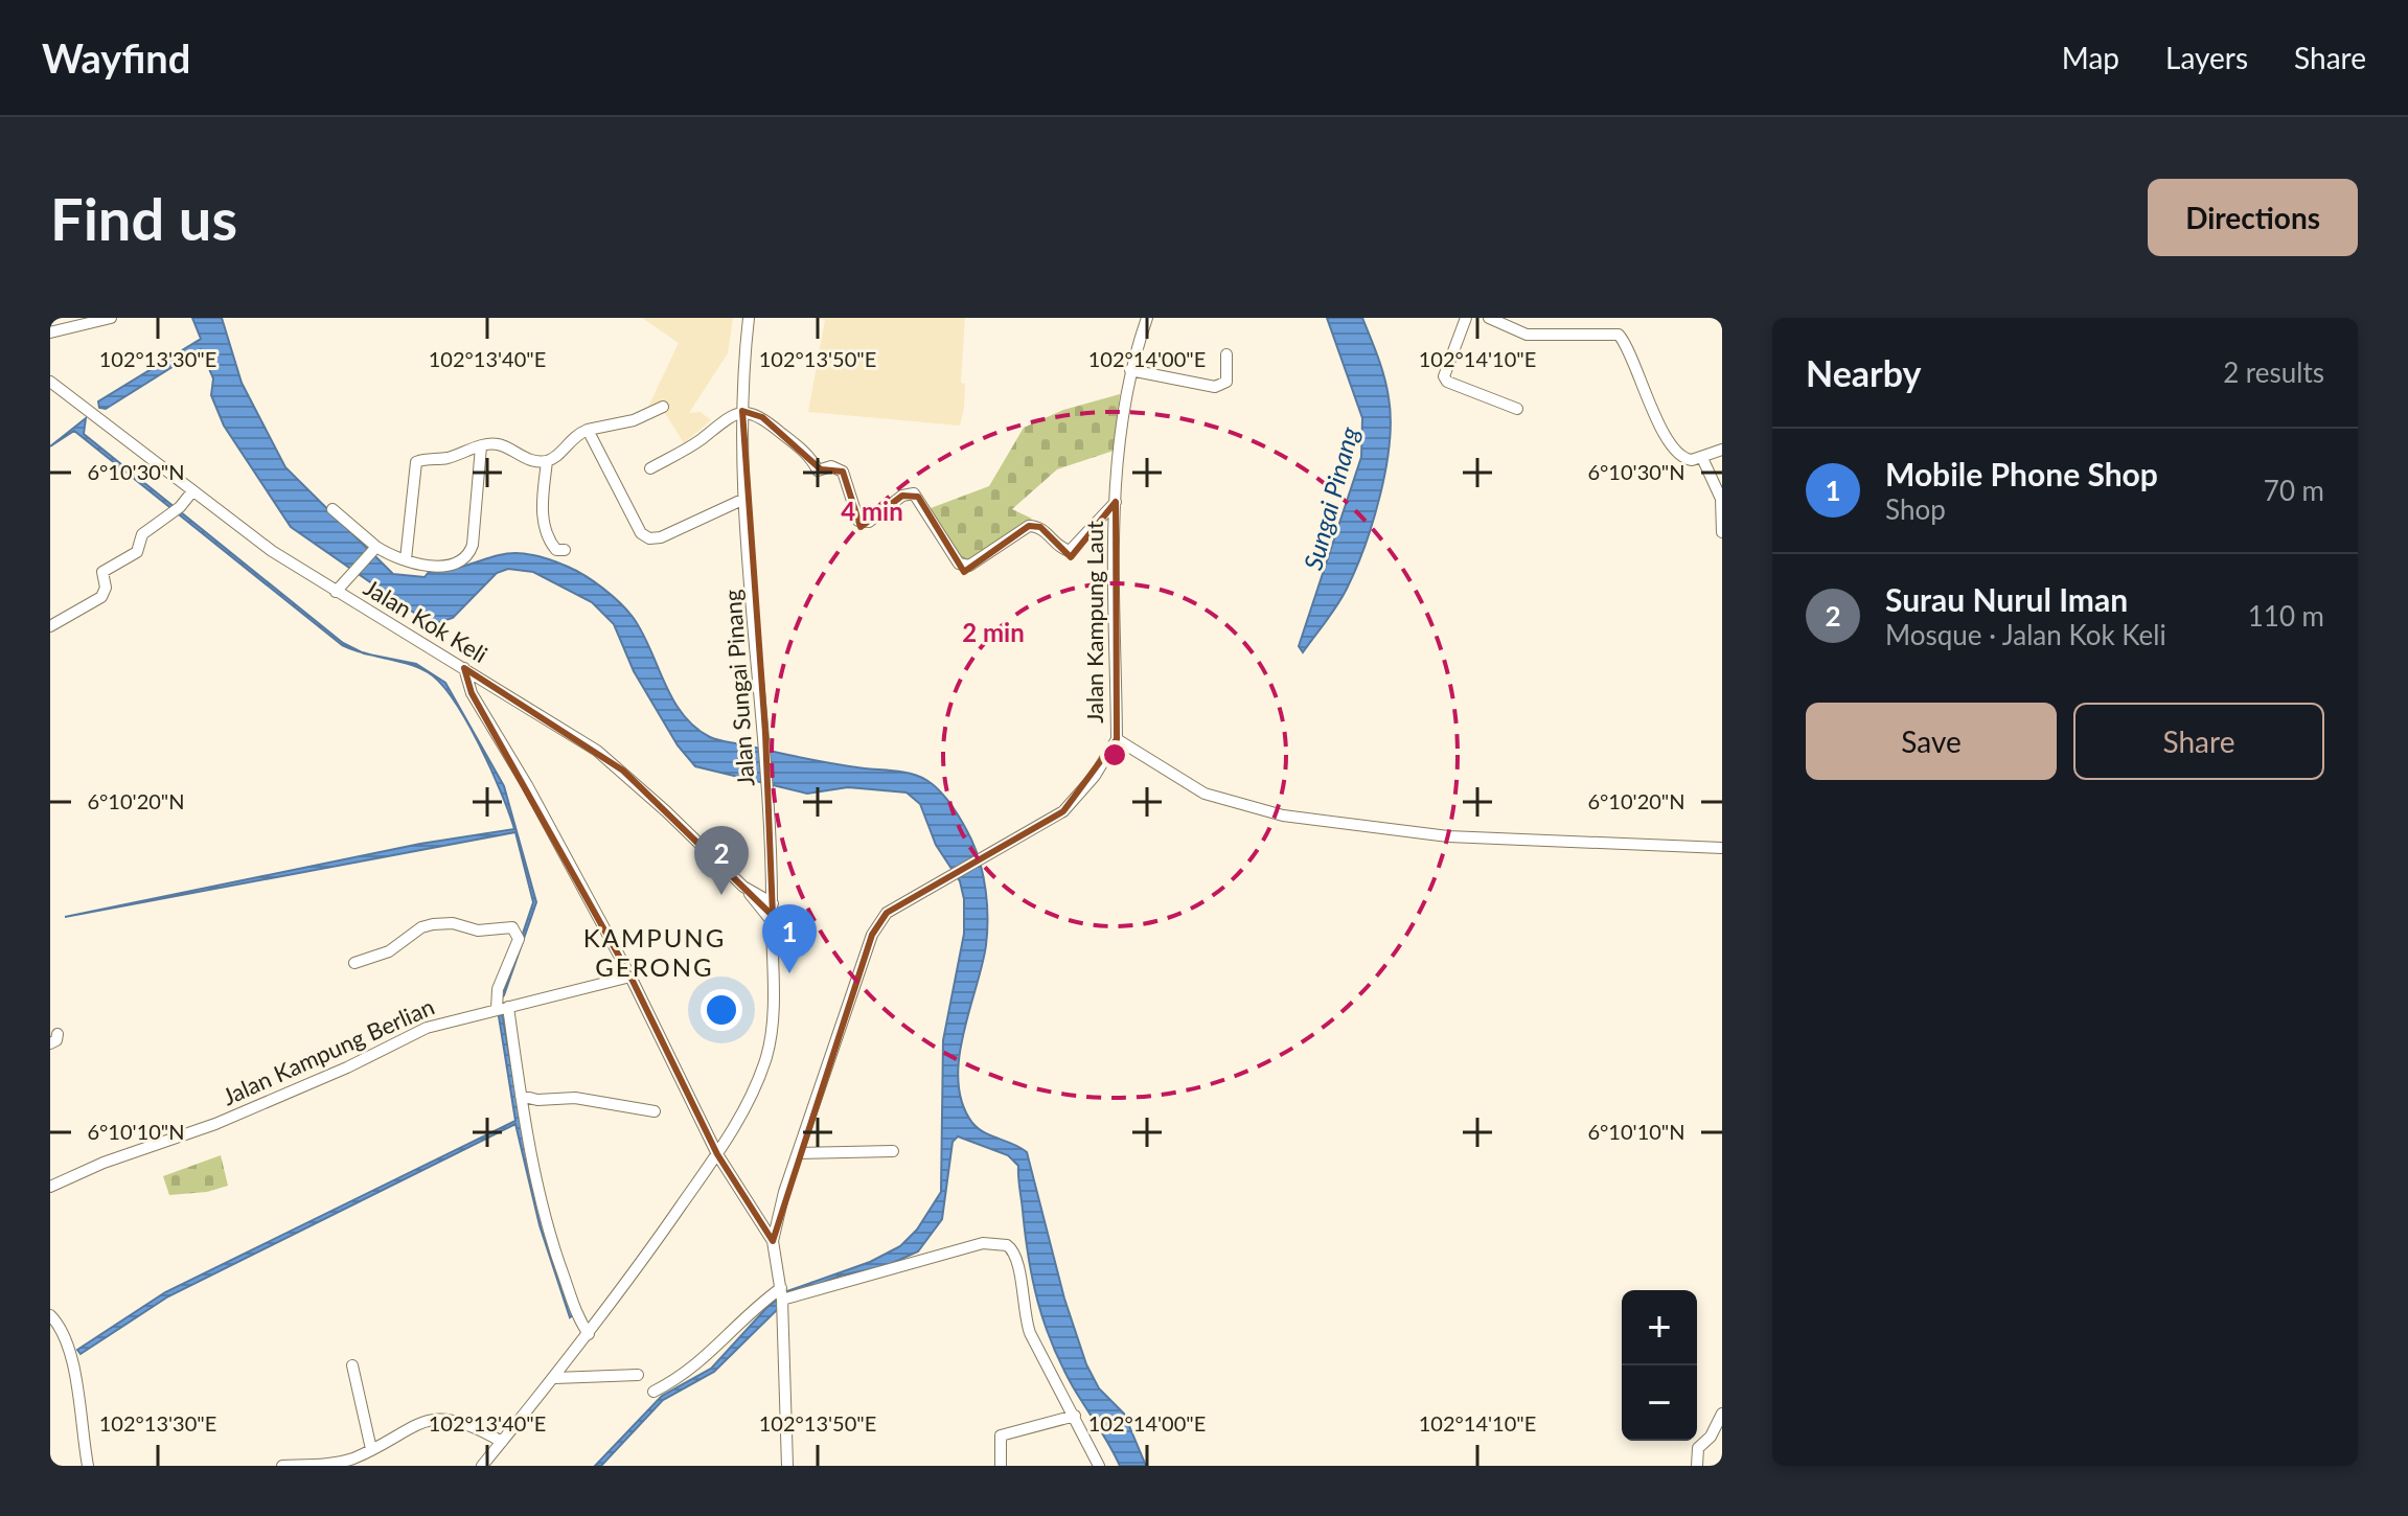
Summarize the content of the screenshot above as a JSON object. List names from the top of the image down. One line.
{"streets":{"street":["Jalan Kok Keli","Jalan Kampung Laut","Jalan Sungai Pinang","Jalan Kampung Berlian"]},"crossings":[["Jalan Kok Keli","Jalan Sungai Pinang"]],"districts":["KAMPUNG GERONG"],"water":["Sungai Pinang"],"page":{"header":"Wayfind","nav":["Map","Layers","Share"],"buttons":["Directions",["Save","Share"]],"title":"Find us","heading":["Nearby","2 results"],"list":[{"mark":"1","name":"Mobile Phone Shop","note":"Shop","value":"70 m"},{"mark":"2","name":"Surau Nurul Iman","note":"Mosque · Jalan Kok Keli","value":"110 m"}],"pins":["2","1"],"map_buttons":["+","−"]},"coordinates":["102°13'30\"E","102°13'40\"E","102°13'50\"E","102°14'00\"E","102°14'10\"E","6°10'30\"N","6°10'20\"N","6°10'10\"N"],"rings":["4 min","2 min"]}
